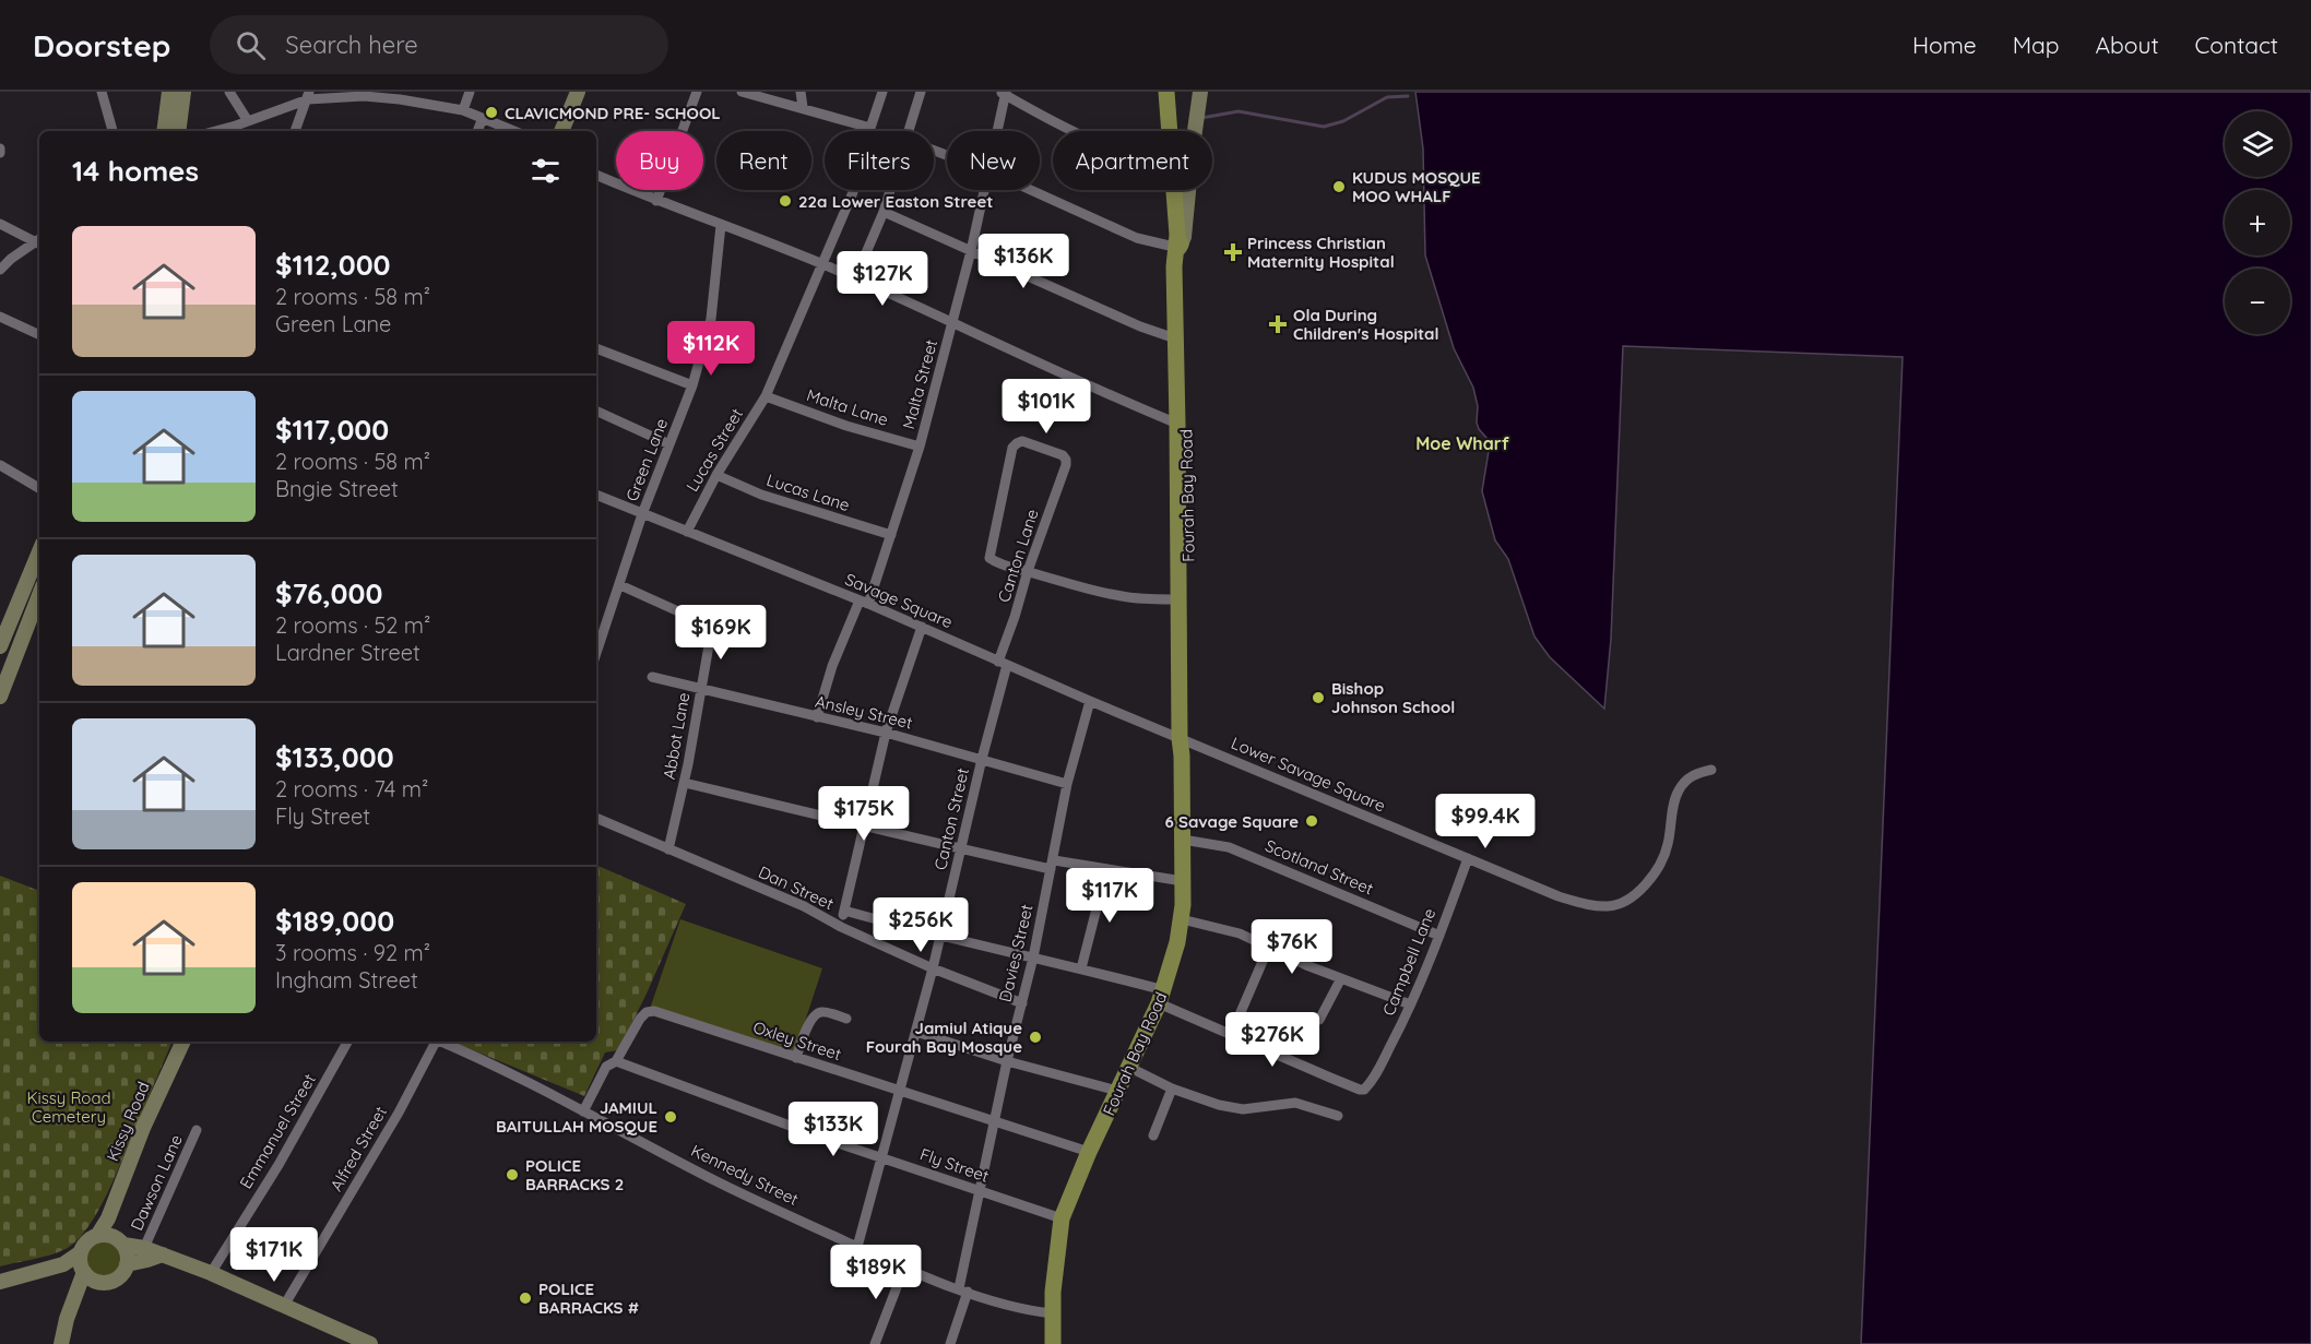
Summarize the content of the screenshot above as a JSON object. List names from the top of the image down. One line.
{"streets":{"main road":["Fourah Bay Road","Kissy Road"],"street":["Malta Street","Malta Lane","Lucas Street","Green Lane","Lucas Lane","Canton Lane","Savage Square","Ansley Street","Abbot Lane","Lower Savage Square","Canton Street","Scotland Street","Dan Street","Davies Street","Campbell Lane","Oxley Street","Emmanuel Street","Alfred Street","Fly Street","Kennedy Street","Dawson Lane"]},"crossings":[["Malta Street","Malta Lane"],["Malta Street","Lucas Lane"],["Malta Street","Savage Square"],["Malta Street","Ansley Street"],["Malta Lane","Lucas Street"],["Lucas Street","Lucas Lane"],["Lucas Street","Savage Square"],["Green Lane","Savage Square"],["Green Lane","Abbot Lane"],["Fourah Bay Road","Savage Square"],["Fourah Bay Road","Lower Savage Square"],["Fourah Bay Road","Scotland Street"],["Fourah Bay Road","Oxley Street"],["Fourah Bay Road","Fly Street"],["Fourah Bay Road","Kennedy Street"],["Canton Lane","Savage Square"],["Canton Lane","Canton Street"],["Savage Square","Lower Savage Square"],["Savage Square","Canton Street"],["Savage Square","Davies Street"],["Ansley Street","Abbot Lane"],["Ansley Street","Canton Street"],["Ansley Street","Davies Street"],["Abbot Lane","Dan Street"],["Lower Savage Square","Campbell Lane"],["Canton Street","Dan Street"],["Canton Street","Oxley Street"],["Canton Street","Fly Street"],["Canton Street","Kennedy Street"],["Scotland Street","Campbell Lane"],["Dan Street","Davies Street"],["Davies Street","Oxley Street"],["Davies Street","Fly Street"],["Davies Street","Kennedy Street"],["Oxley Street","Fly Street"],["Oxley Street","Kennedy Street"]],"districts":["Moe Wharf"],"parks":["Kissy Road Cemetery"],"places":{"other":["CLAVICMOND PRE- SCHOOL","KUDUS MOSQUE MOO WHALF","22a Lower Easton Street","Bishop Johnson School","6 Savage Square","Jamiul Atique Fourah Bay Mosque","JAMIUL BAITULLAH MOSQUE","POLICE BARRACKS 2","POLICE BARRACKS #"],"health":["Princess Christian Maternity Hospital","Ola During Children's Hospital"]},"page":{"header":"Doorstep","search":"Search here","nav":["Home","Map","About","Contact"],"map_buttons":["+","−"],"chip":["Buy","Rent","Filters","New","Apartment"],"heading":"14 homes","list":[{"name":"$112,000","note":"2 rooms · 58 m² · Green Lane"},{"name":"$117,000","note":"2 rooms · 58 m² · Bngie Street"},{"name":"$76,000","note":"2 rooms · 52 m² · Lardner Street"},{"name":"$133,000","note":"2 rooms · 74 m² · Fly Street"},{"name":"$189,000","note":"3 rooms · 92 m² · Ingham Street"}],"price":["$136K","$127K","$112K","$101K","$169K","$175K","$99.4K","$117K","$256K","$76K","$276K","$133K","$171K","$189K"]}}
